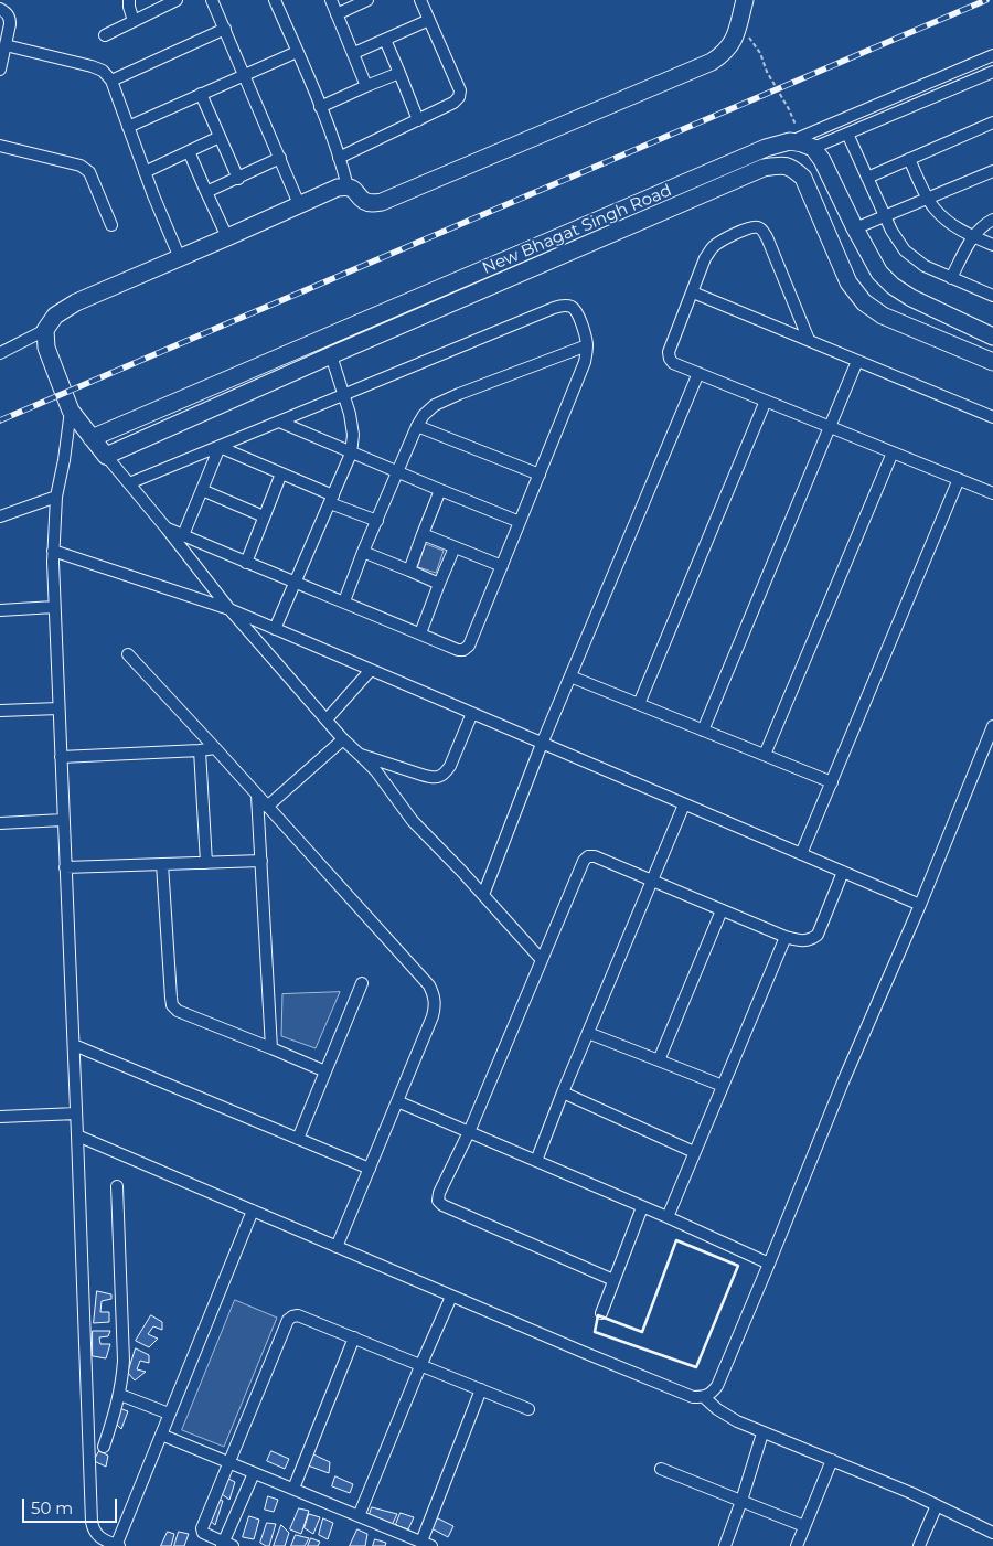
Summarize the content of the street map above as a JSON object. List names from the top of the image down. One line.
{"streets":{"street":["New Bhagat Singh Road"]},"scale_bar":"50 m"}
